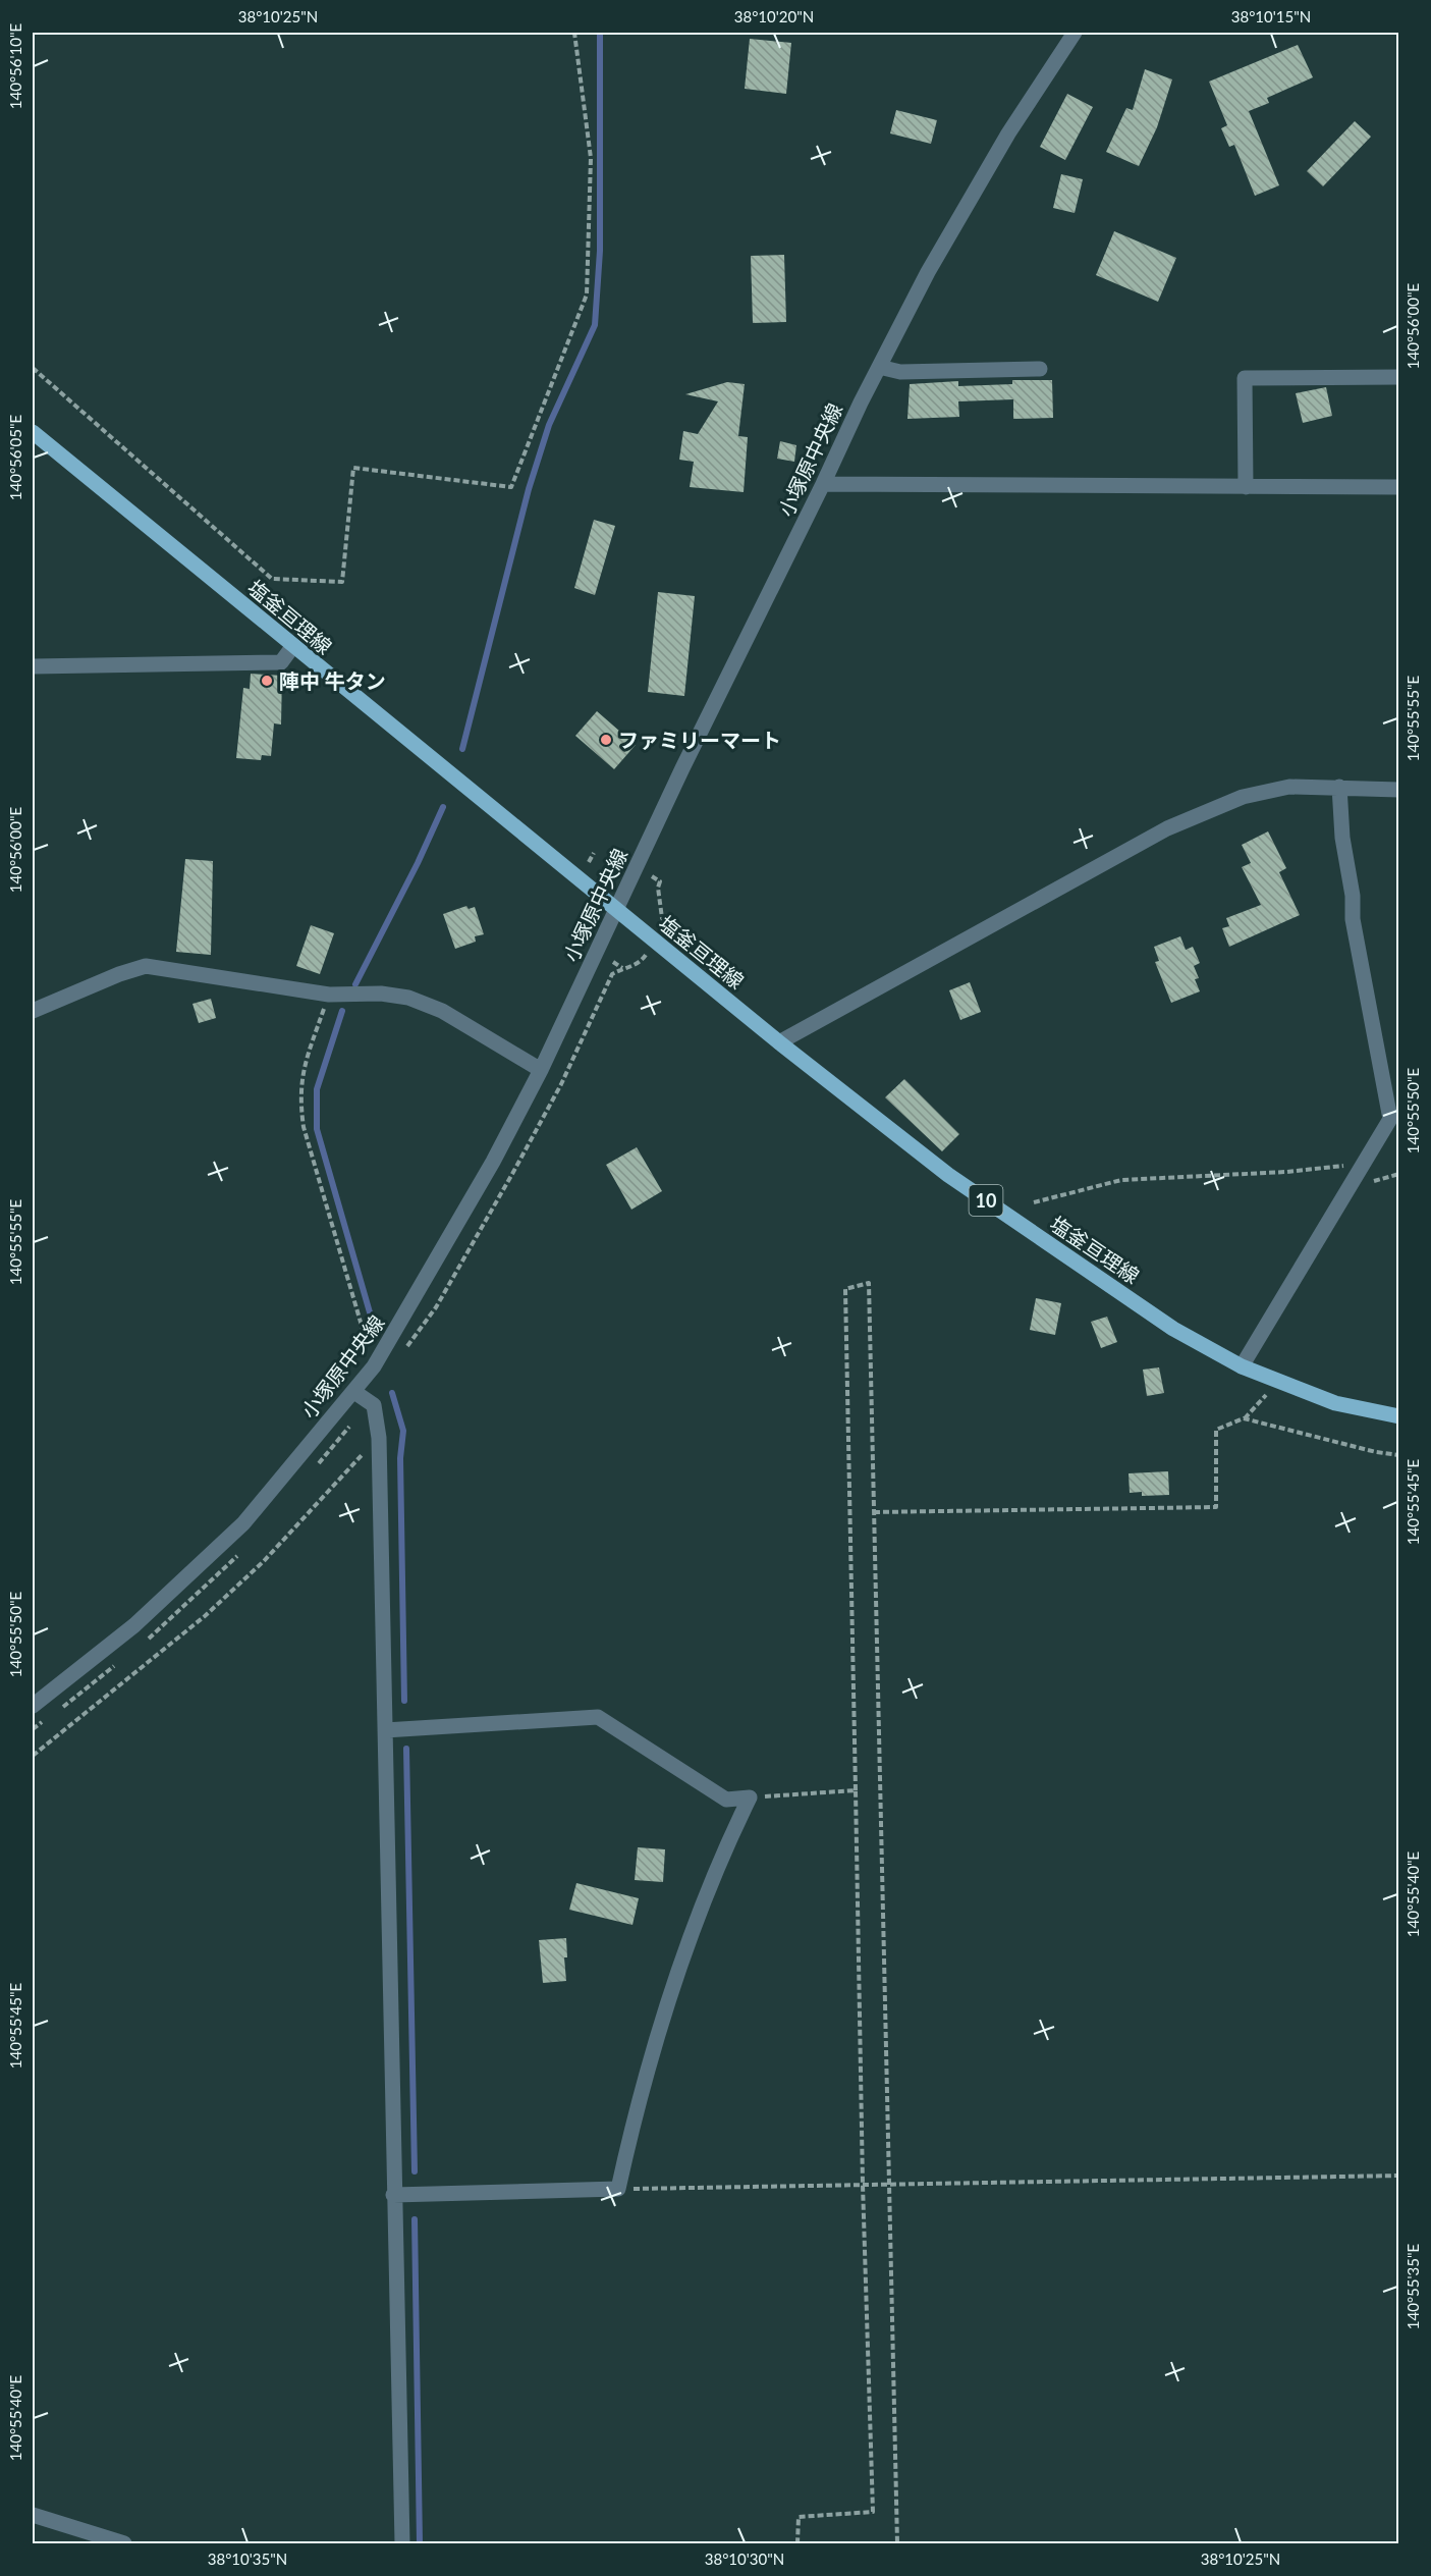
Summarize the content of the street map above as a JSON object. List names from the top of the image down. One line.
{"streets":{"main road":["塩釜亘理線","10"],"street":["小塚原中央線"]},"crossings":[["小塚原中央線","塩釜亘理線"]],"places":["陣中 牛タン","ファミリーマート"],"coordinates":["38°10'25\"N","38°10'20\"N","38°10'15\"N","140°56'10\"E","140°56'00\"E","140°56'05\"E","140°55'55\"E","140°55'50\"E","140°55'45\"E","140°55'40\"E","140°55'35\"E","38°10'35\"N","38°10'30\"N"]}
